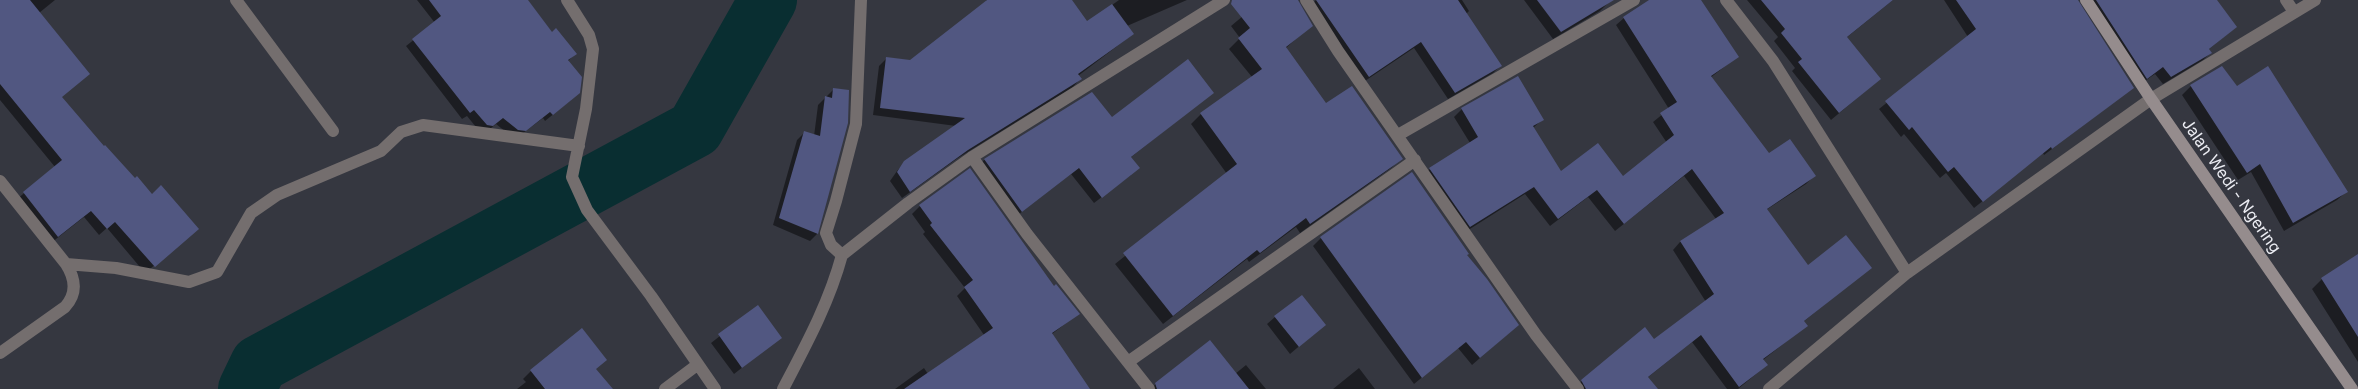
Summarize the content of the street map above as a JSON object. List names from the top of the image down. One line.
{"streets":{"main road":["Jalan Wedi - Ngering"]}}
